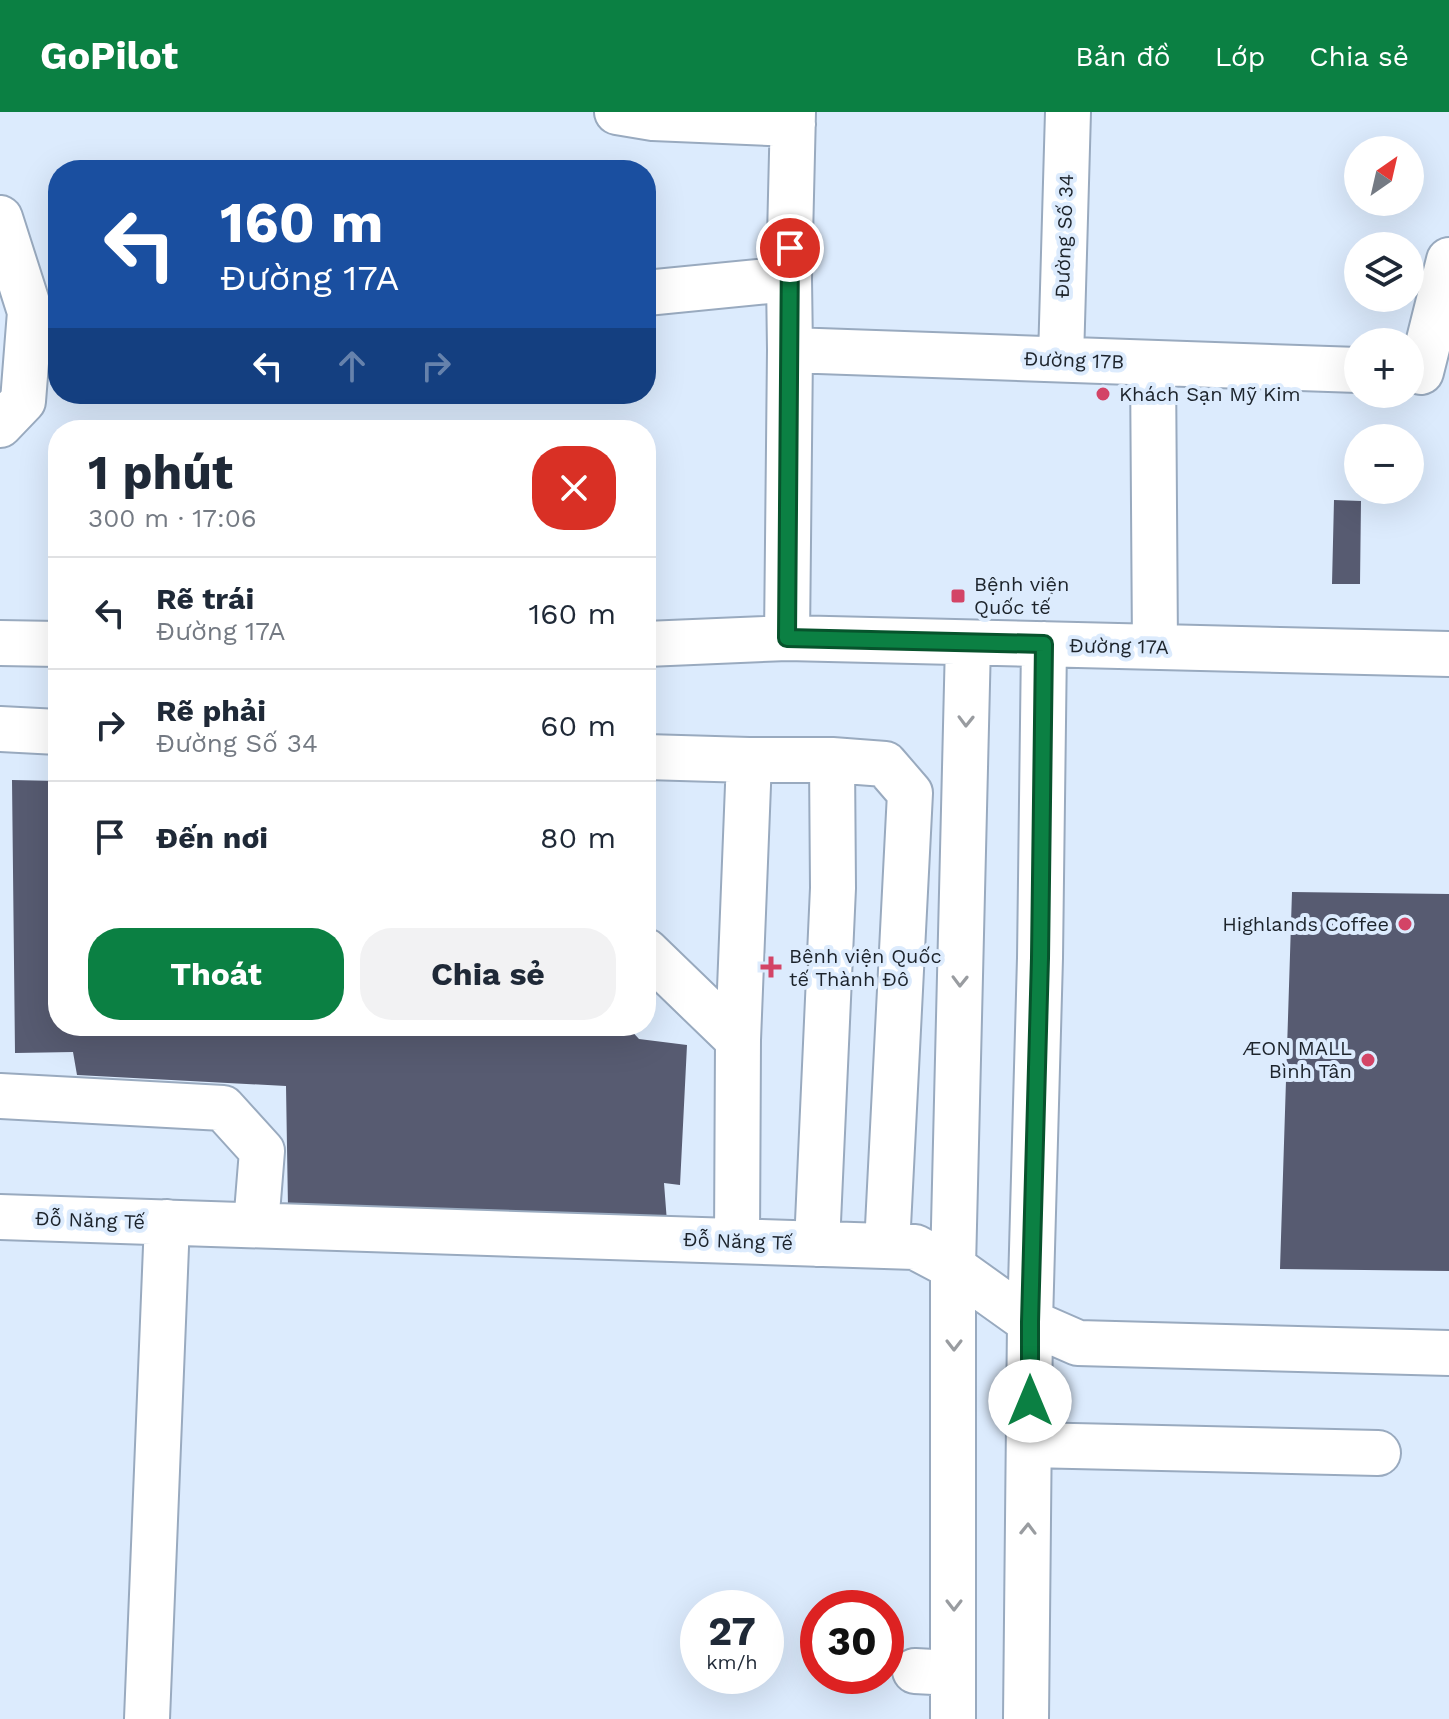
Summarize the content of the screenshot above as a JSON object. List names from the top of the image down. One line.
{"streets":{"street":["Đường Số 34","Đường 17B","Đường 17A","Đỗ Năng Tế"]},"crossings":[["Đường Số 34","Đường 17B"]],"places":{"other":["Khách Sạn Mỹ Kim","Highlands Coffee","ÆON MALL Bình Tân"],"transit":["Bệnh viện Quốc tế"],"health":["Bệnh viện Quốc tế Thành Đô"]},"north":"top right","page":{"header":"GoPilot","nav":["Bản đồ","Lớp","Chia sẻ"],"map_buttons":["+","−"],"turn":["160 m","Đường 17A"],"heading":["1 phút","300 m · 17:06"],"list":[{"name":"Rẽ trái","note":"Đường 17A","value":"160 m"},{"name":"Rẽ phải","note":"Đường Số 34","value":"60 m"},{"name":"Đến nơi","value":"80 m"}],"buttons":["Thoát","Chia sẻ"],"speed":"27 km/h","limit":"30"}}
